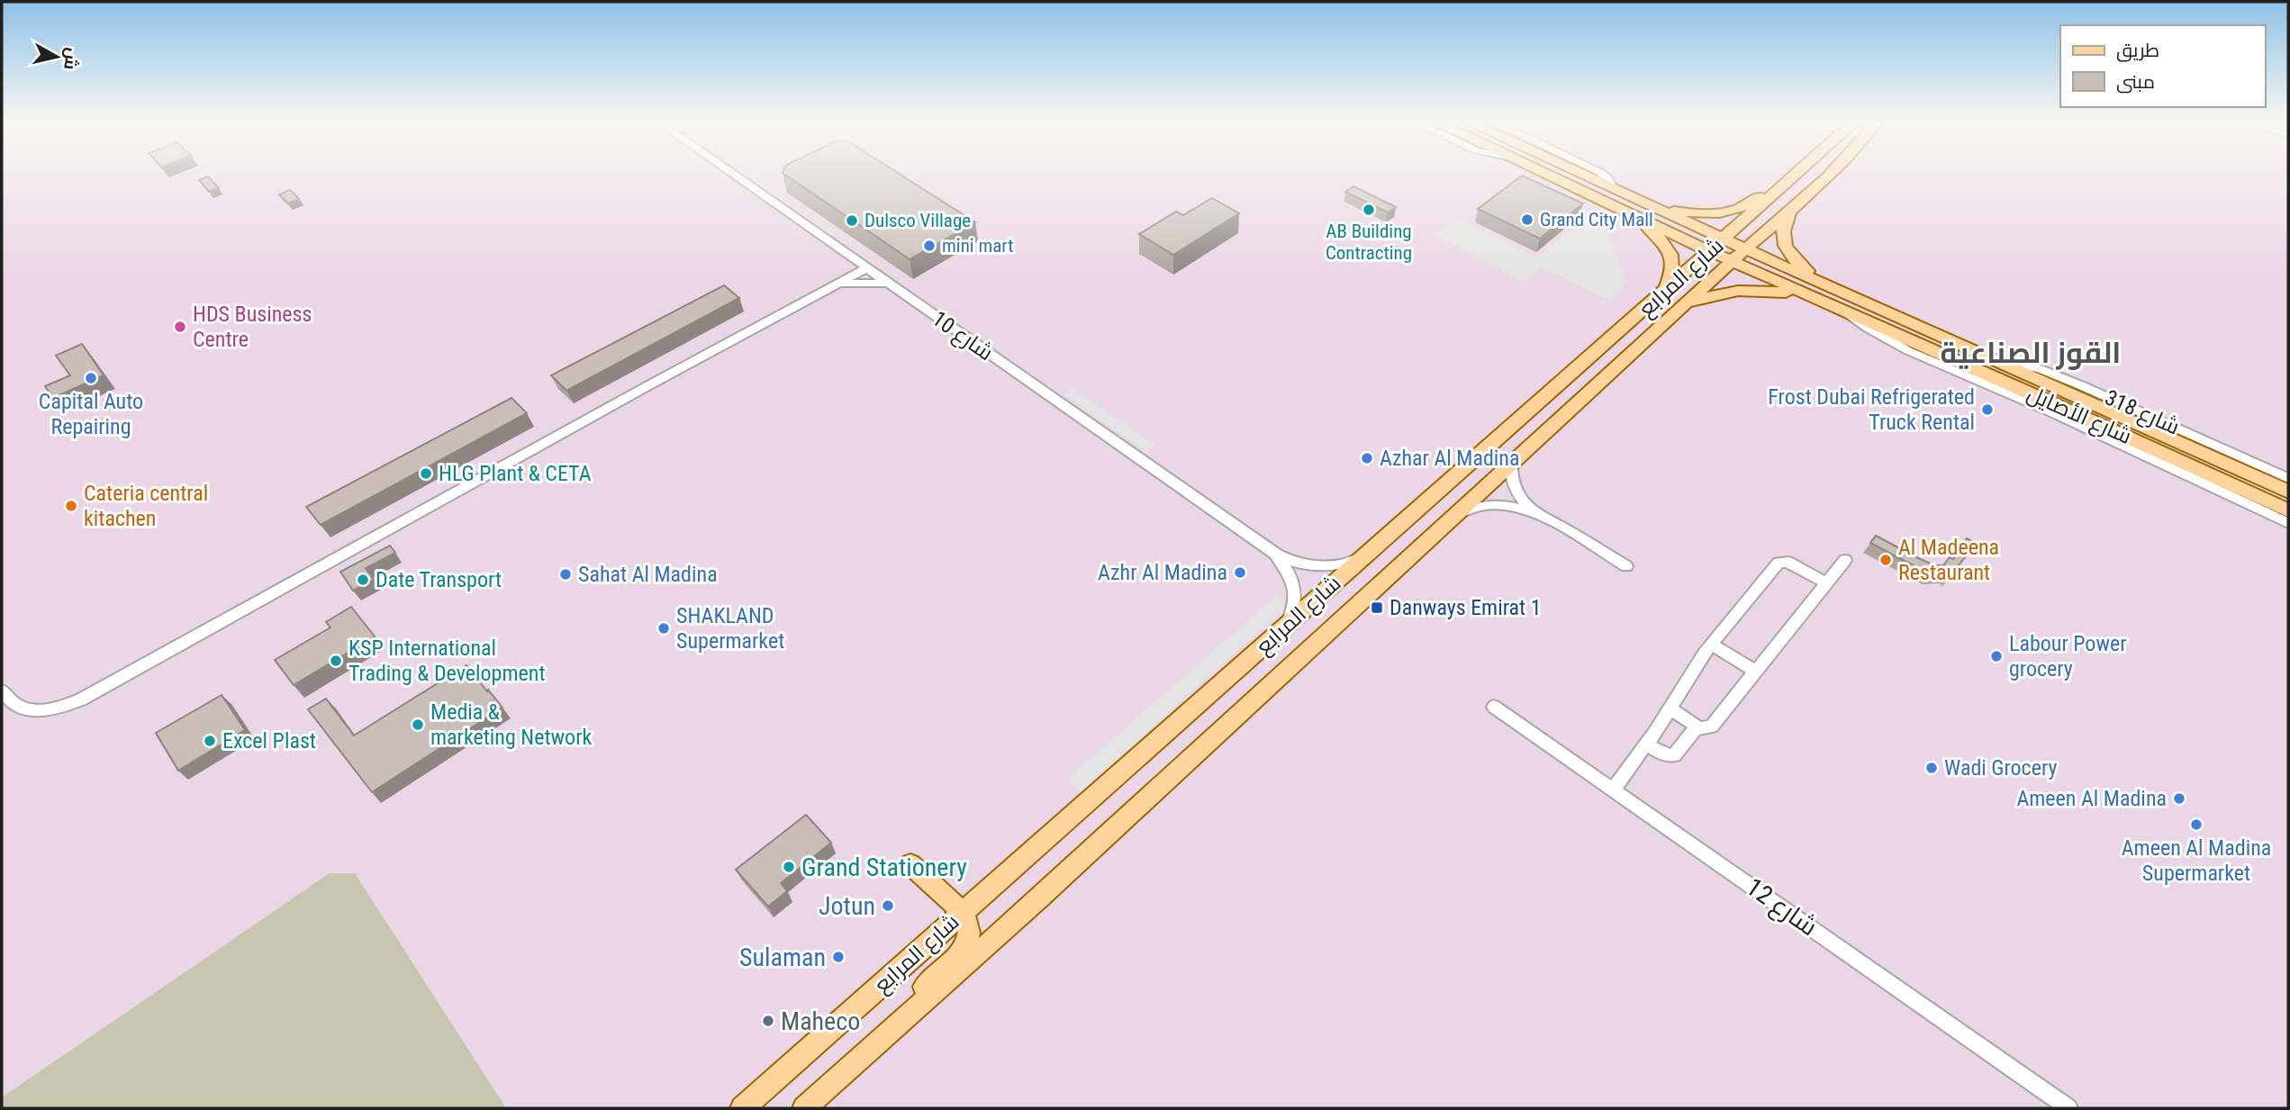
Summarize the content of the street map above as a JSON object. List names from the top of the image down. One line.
{"streets":{"main road":["شارع المرابع","شارع الأصايل"],"street":["شارع 10","شارع 318","شارع 12"]},"crossings":[["شارع المرابع","شارع 10"],["شارع المرابع","شارع الأصايل"],["شارع 318","شارع الأصايل"]],"districts":["القوز الصناعية"],"places":{"other":["AB Building Contracting","Grand City Mall","Dulsco Village","mini mart","HDS Business Centre","Capital Auto Repairing","Frost Dubai Refrigerated Truck Rental","Azhar Al Madina","HLG Plant & CETA","Cateria central kitachen","Al Madeena Restaurant","Azhr Al Madina","Sahat Al Madina","Date Transport","SHAKLAND Supermarket","Labour Power grocery","KSP International Trading & Development","Media & marketing Network","Excel Plast","Wadi Grocery","Ameen Al Madina","Ameen Al Madina Supermarket","Grand Stationery","Jotun","Sulaman","Maheco"],"transit":["Danways Emirat 1"]},"legend":["طريق","مبنى"],"north":"right"}
